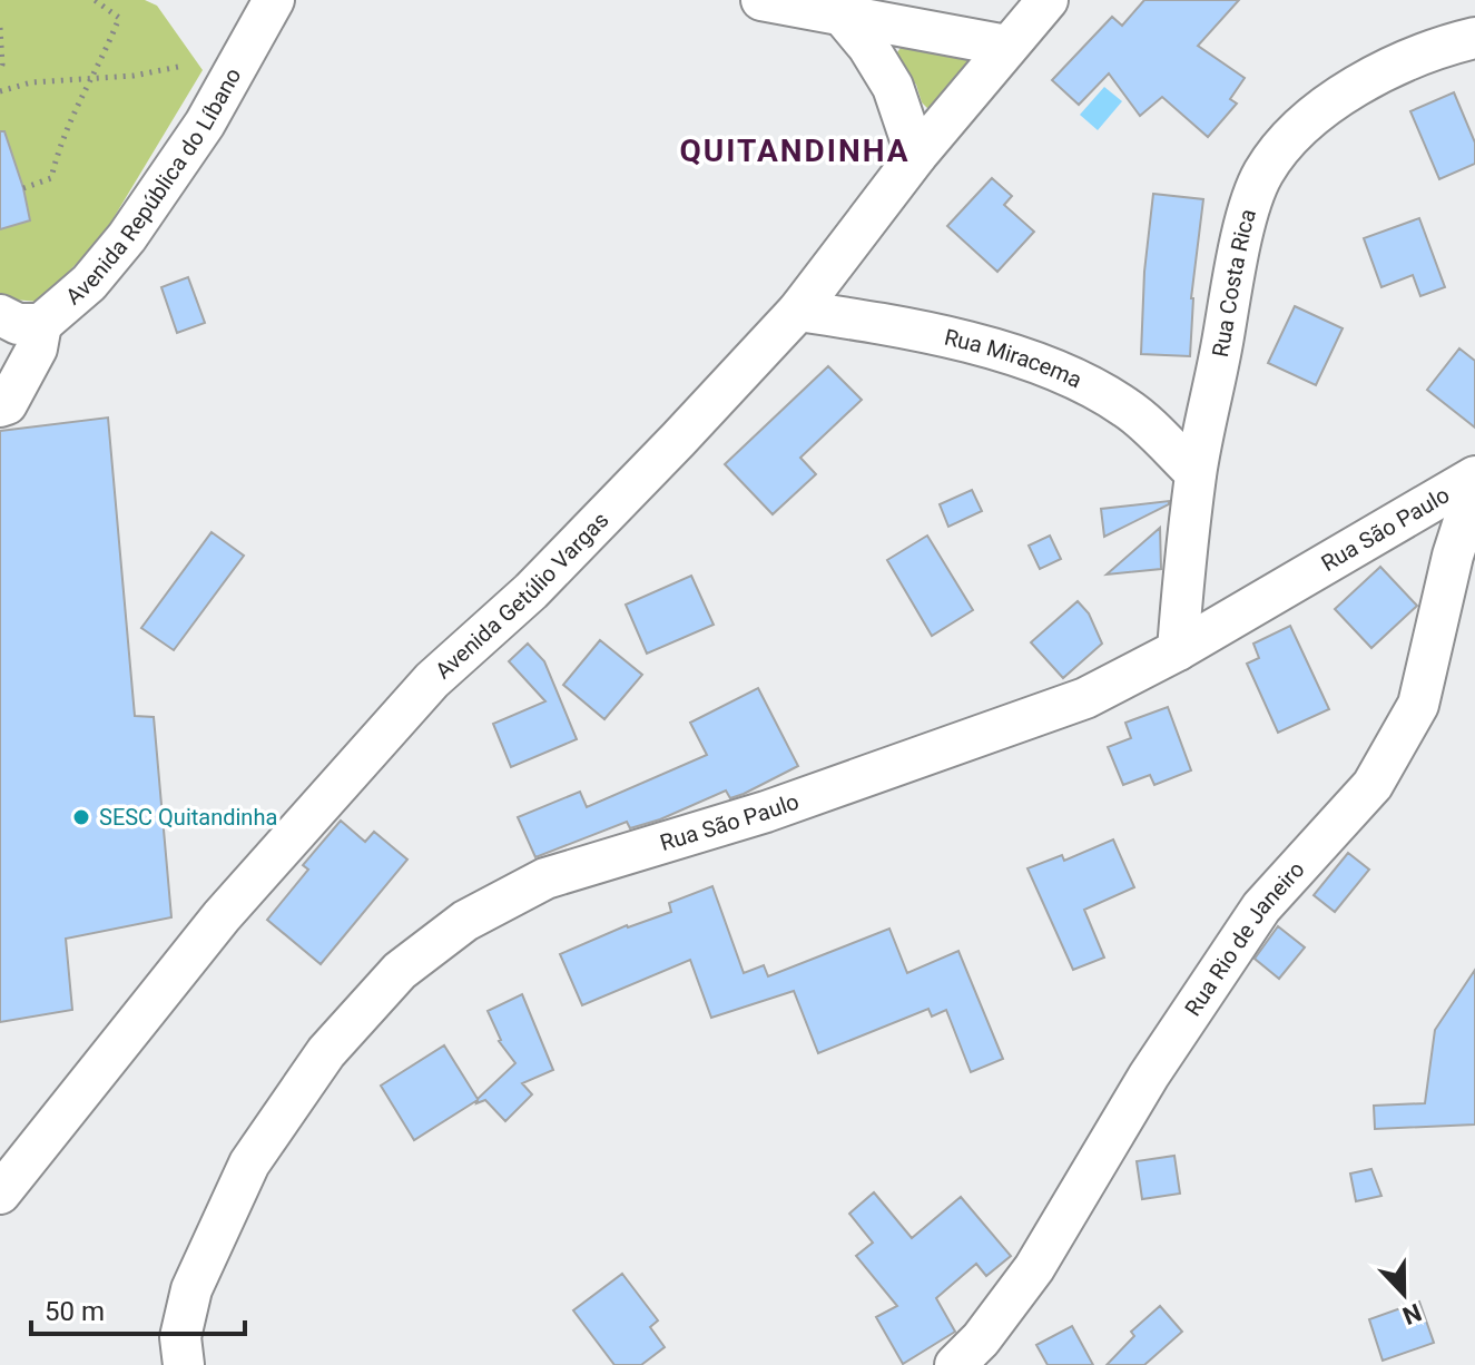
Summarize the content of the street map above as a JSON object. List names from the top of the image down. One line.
{"streets":{"street":["Avenida República do Líbano","Rua Costa Rica","Rua Miracema","Rua São Paulo","Avenida Getúlio Vargas","Rua Rio de Janeiro"]},"crossings":[["Rua Costa Rica","Rua Miracema"],["Rua Costa Rica","Rua São Paulo"],["Rua Miracema","Avenida Getúlio Vargas"]],"districts":["QUITANDINHA"],"places":["SESC Quitandinha"],"scale_bar":"50 m","north":"bottom"}
